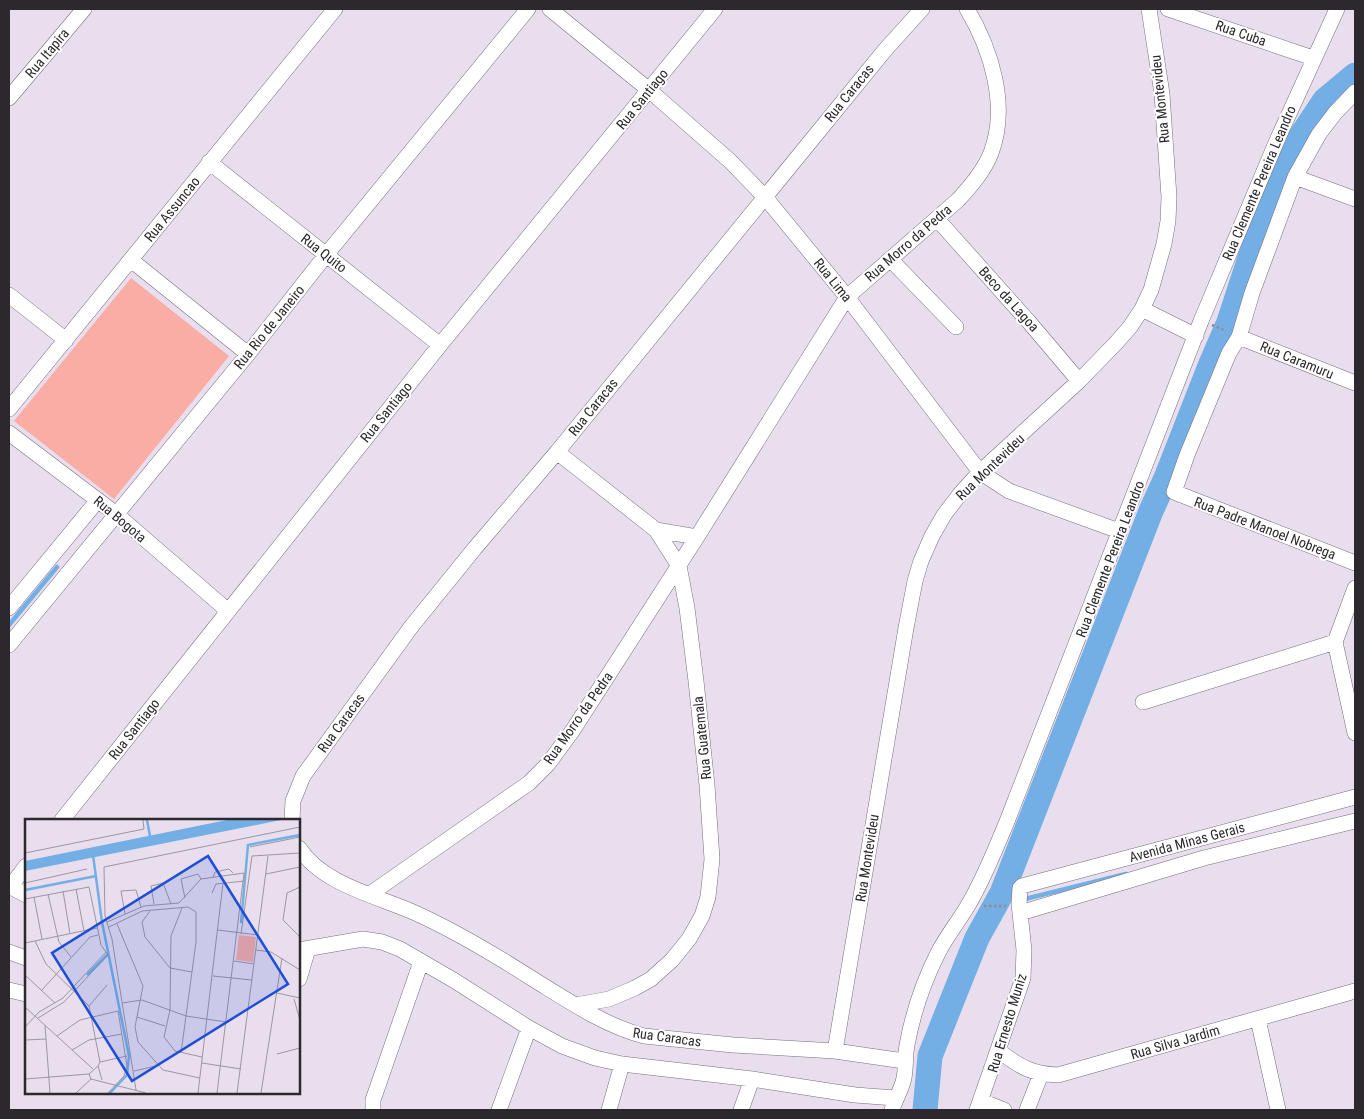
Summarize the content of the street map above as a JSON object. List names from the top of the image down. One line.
{"streets":{"street":["Rua Cuba","Rua Itapira","Rua Caracas","Rua Santiago","Rua Montevideu","Rua Clemente Pereira Leandro","Rua Assuncao","Rua Morro da Pedra","Rua Quito","Rua Lima","Beco da Lagoa","Rua Rio de Janeiro","Rua Caramuru","Rua Bogota","Rua Padre Manoel Nobrega","Rua Guatemala","Avenida Minas Gerais","Rua Ernesto Muniz","Rua Silva Jardim"]},"crossings":[["Rua Cuba","Rua Clemente Pereira Leandro"],["Rua Caracas","Rua Montevideu"],["Rua Caracas","Rua Clemente Pereira Leandro"],["Rua Caracas","Rua Morro da Pedra"],["Rua Caracas","Rua Lima"],["Rua Caracas","Rua Guatemala"],["Rua Santiago","Rua Quito"],["Rua Santiago","Rua Lima"],["Rua Santiago","Rua Bogota"],["Rua Montevideu","Rua Lima"],["Rua Montevideu","Beco da Lagoa"],["Rua Clemente Pereira Leandro","Rua Lima"],["Rua Assuncao","Rua Quito"],["Rua Morro da Pedra","Rua Lima"],["Rua Morro da Pedra","Beco da Lagoa"],["Rua Morro da Pedra","Rua Guatemala"],["Rua Quito","Rua Rio de Janeiro"],["Rua Rio de Janeiro","Rua Bogota"],["Rua Caramuru","Rua Padre Manoel Nobrega"],["Avenida Minas Gerais","Rua Ernesto Muniz"],["Rua Ernesto Muniz","Rua Silva Jardim"]]}
